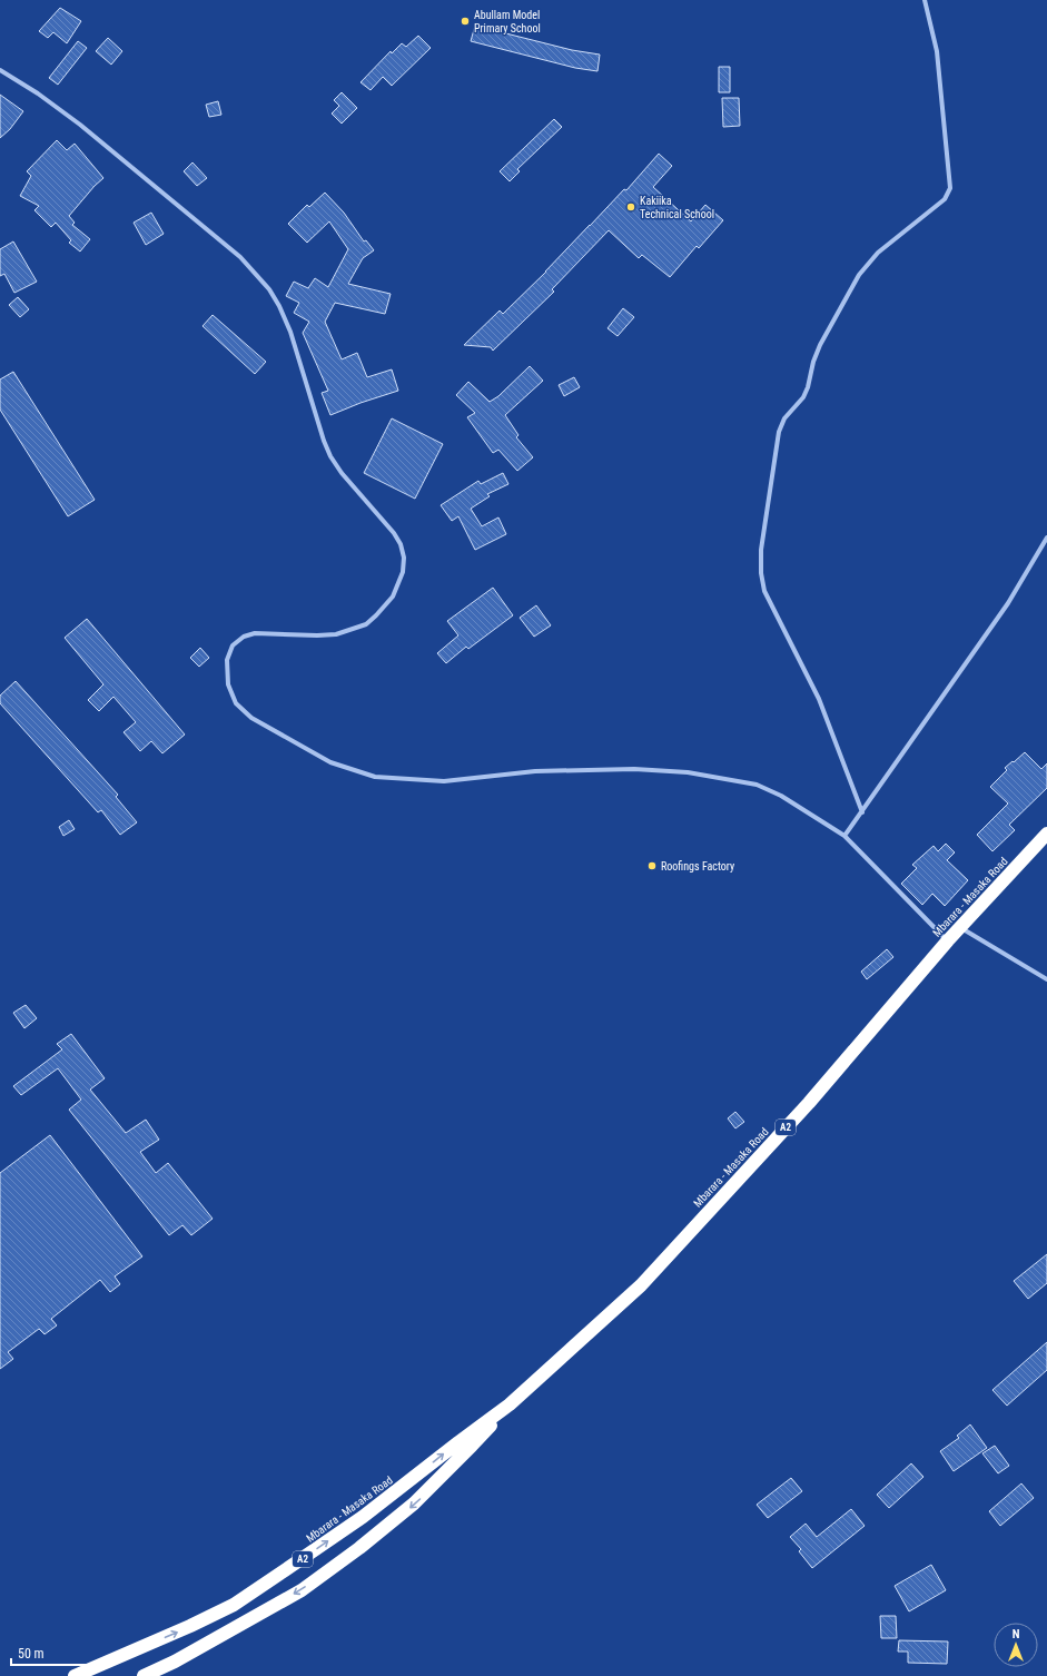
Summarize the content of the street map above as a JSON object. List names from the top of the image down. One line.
{"streets":{"highway":["Mbarara - Masaka Road","A2"]},"places":["Abullam Model Primary School","Kakiika Technical School","Roofings Factory"],"scale_bar":"50 m","north":"top"}
